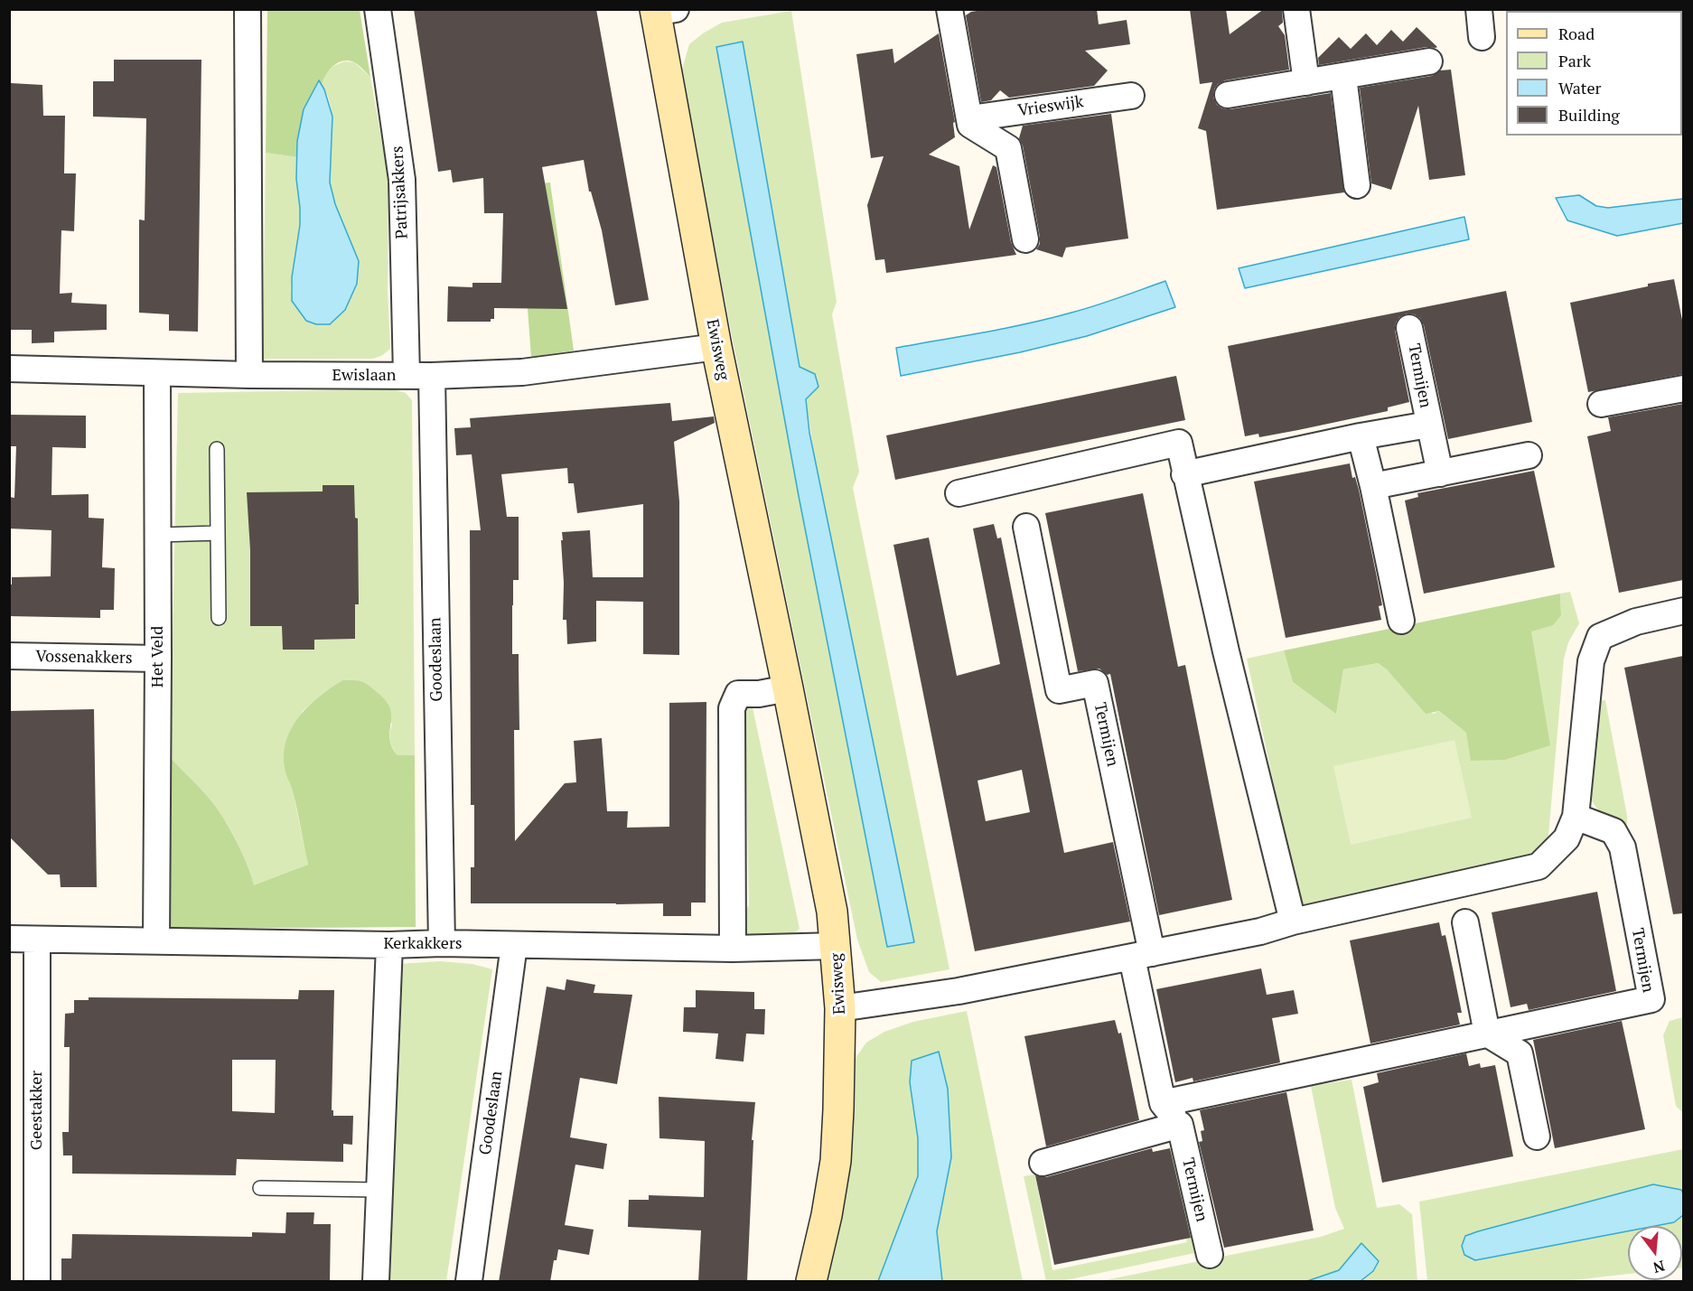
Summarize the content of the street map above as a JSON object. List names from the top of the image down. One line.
{"streets":{"street":["Vrieswijk","Patrijsakkers","Ewisweg","Ewislaan","Termijen","Het Veld","Vossenakkers","Goodeslaan","Kerkakkers","Geestakker"]},"crossings":[["Patrijsakkers","Ewislaan"],["Patrijsakkers","Goodeslaan"],["Ewisweg","Ewislaan"],["Ewisweg","Kerkakkers"],["Ewislaan","Het Veld"],["Ewislaan","Goodeslaan"],["Het Veld","Vossenakkers"],["Het Veld","Kerkakkers"],["Goodeslaan","Kerkakkers"],["Kerkakkers","Geestakker"]],"legend":["Road","Park","Water","Building"],"north":"bottom"}
